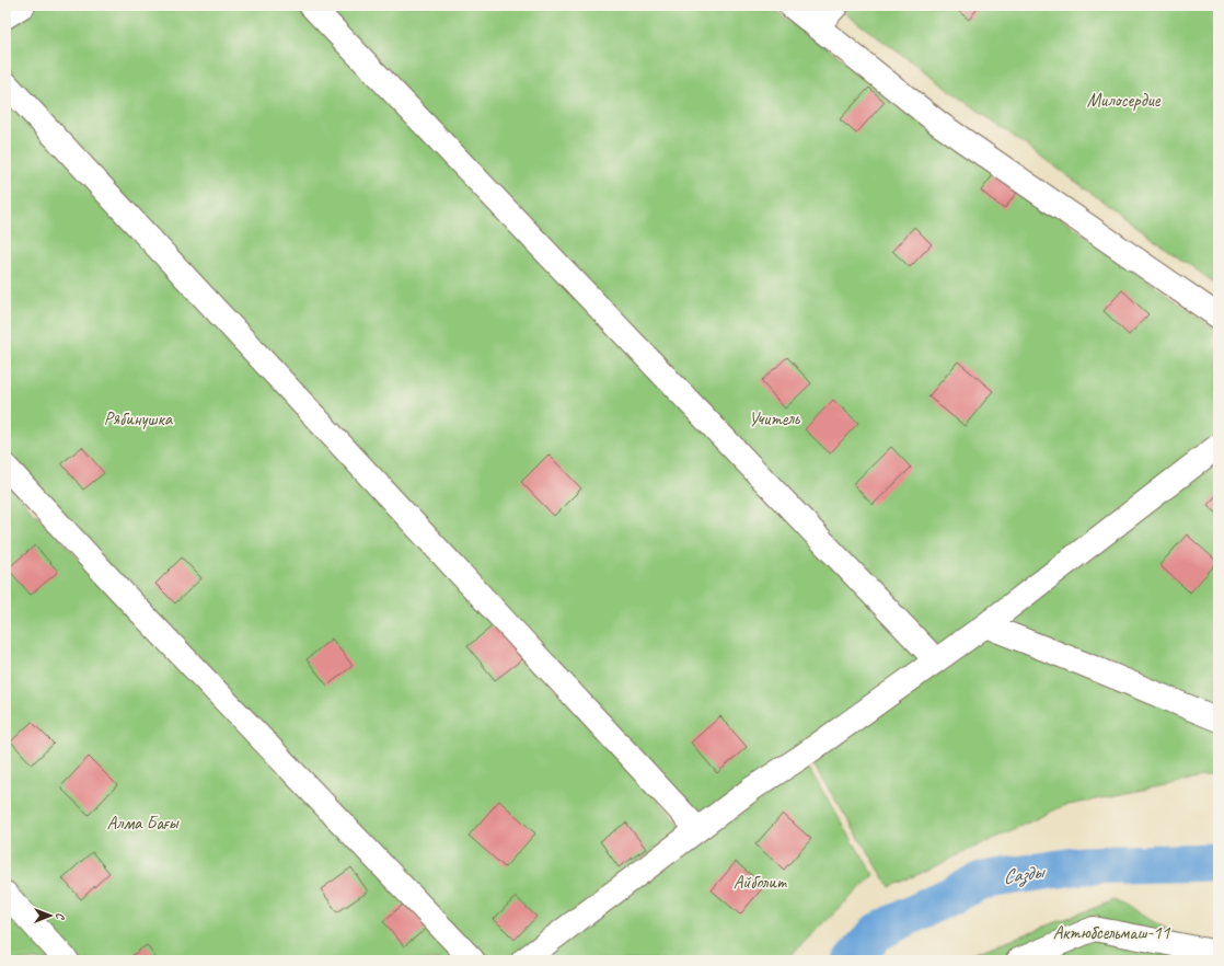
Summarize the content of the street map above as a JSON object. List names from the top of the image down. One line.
{"water":["Сазды"],"parks":["Милосердие","Рябинушка","Учитель","Алма Бағы","Айболит","Актюбсельмаш-11"],"north":"right"}
